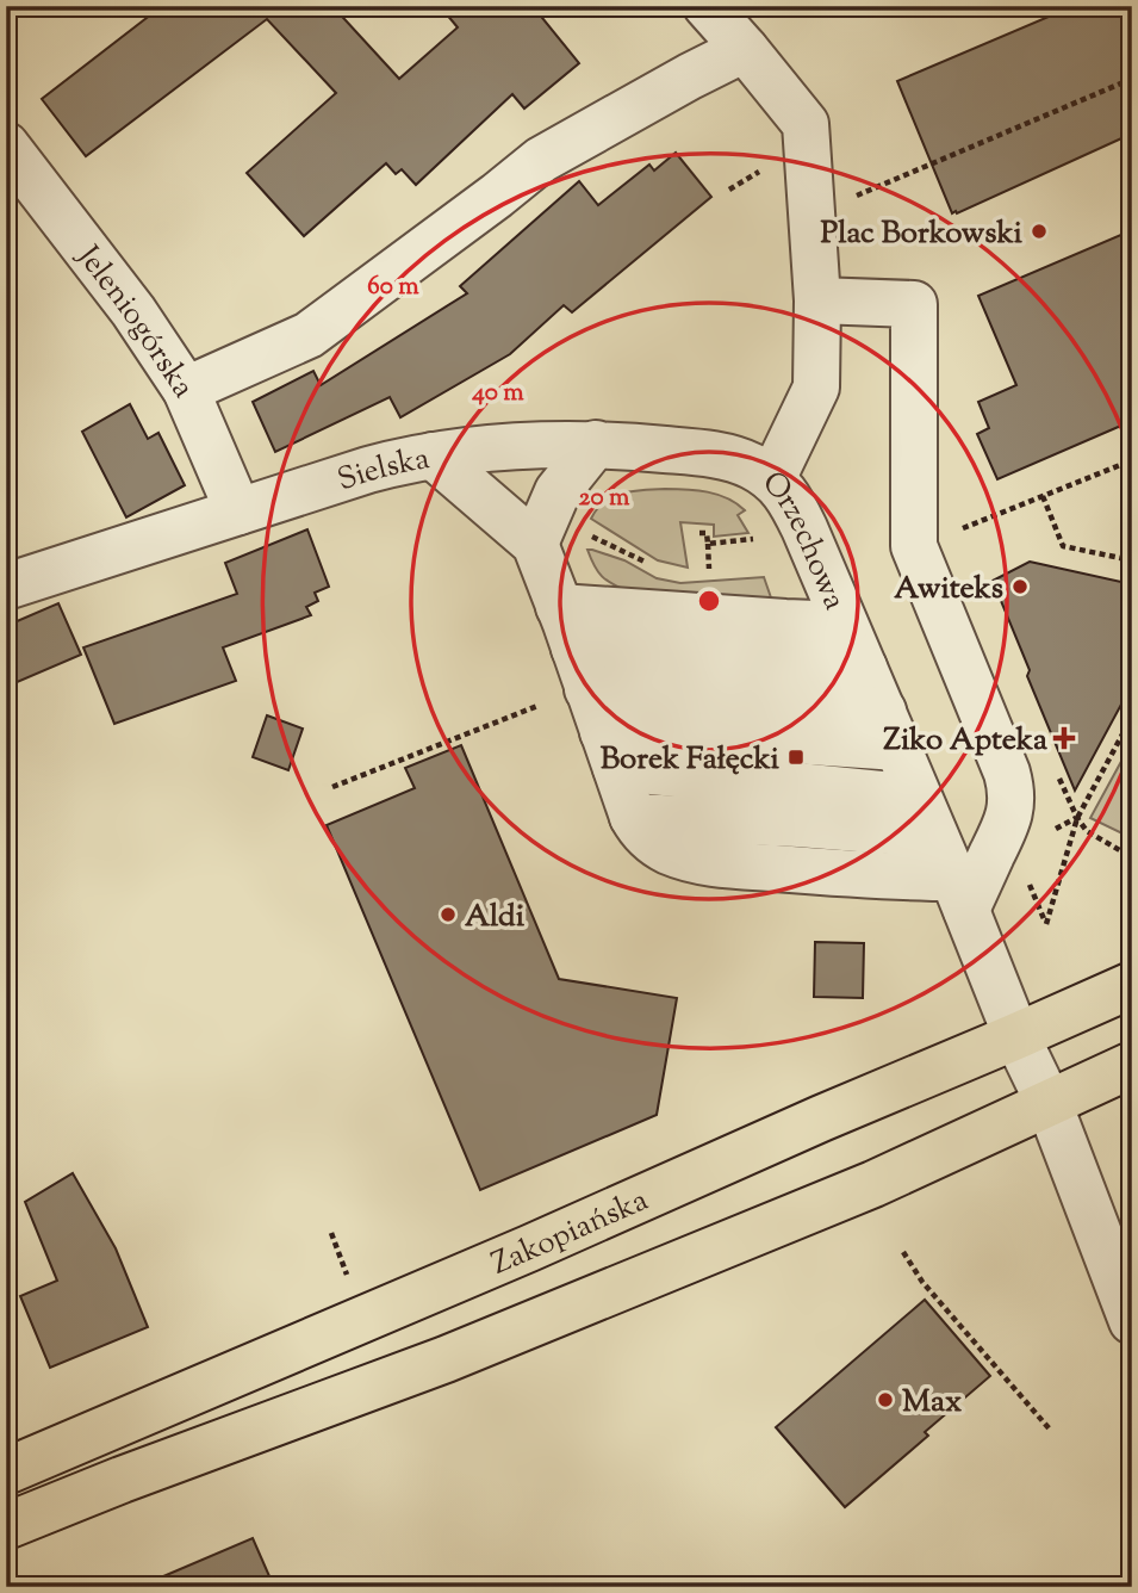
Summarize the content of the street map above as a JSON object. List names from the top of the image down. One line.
{"streets":{"main road":["Zakopiańska"],"street":["Jeleniogórska","Sielska","Orzechowa"]},"crossings":[["Jeleniogórska","Sielska"],["Sielska","Orzechowa"],["Orzechowa","Zakopiańska"]],"places":{"other":["Plac Borkowski","Awiteks","Aldi","Max"],"health":["Ziko Apteka"],"transit":["Borek Fałęcki"]},"rings":["60 m","40 m","20 m"]}
